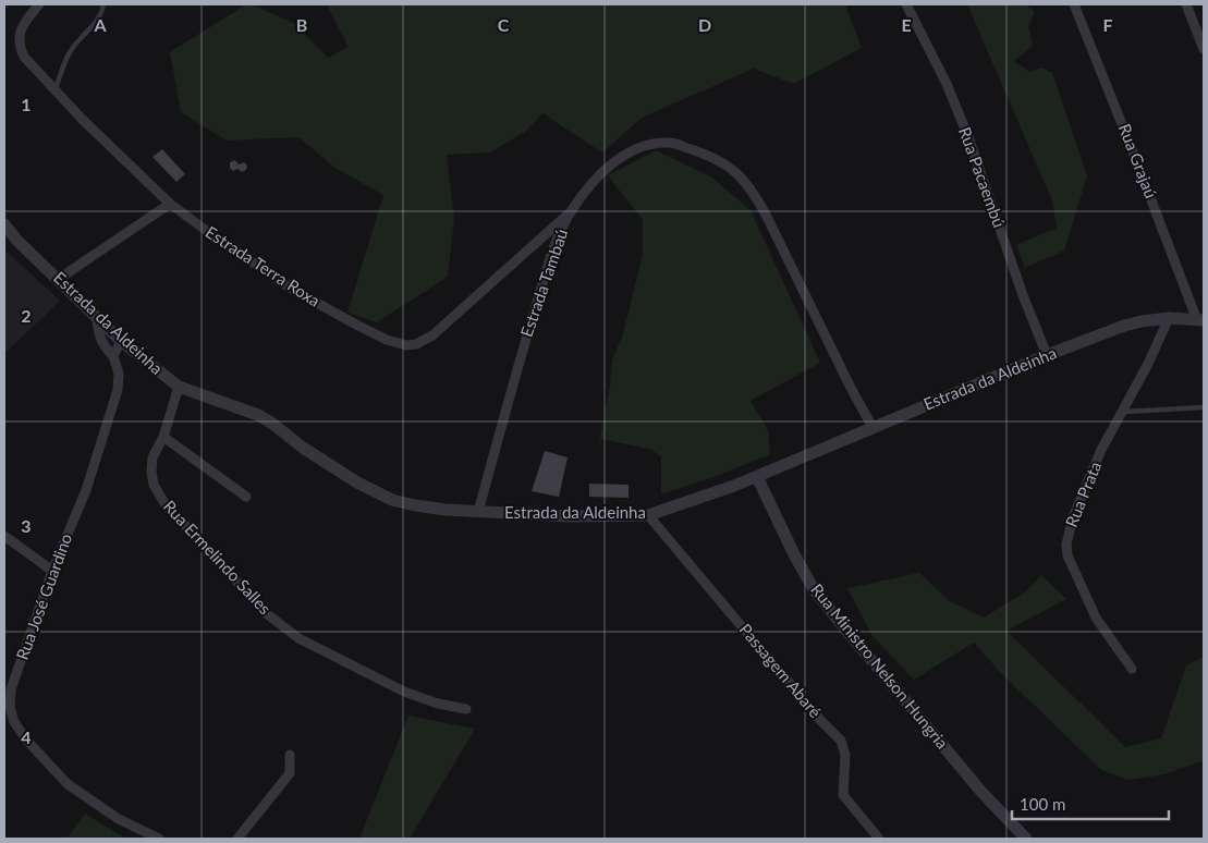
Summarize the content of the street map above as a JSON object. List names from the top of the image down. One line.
{"streets":{"street":["Rua Grajaú","Rua Pacaembú","Estrada Terra Roxa","Estrada Tambaú","Estrada da Aldeinha","Rua Prata","Rua Ermelindo Salles","Rua José Guardino","Rua Ministro Nelson Hungria","Passagem Abaré"]},"crossings":[["Rua Grajaú","Estrada da Aldeinha"],["Rua Pacaembú","Estrada da Aldeinha"],["Estrada Terra Roxa","Estrada Tambaú"],["Estrada Tambaú","Estrada da Aldeinha"],["Estrada da Aldeinha","Rua Prata"],["Estrada da Aldeinha","Rua Ermelindo Salles"],["Estrada da Aldeinha","Rua Ministro Nelson Hungria"],["Estrada da Aldeinha","Passagem Abaré"]],"scale_bar":"100 m","grid":{"columns":["A","B","C","D","E","F"],"rows":["1","2","3","4"]}}
